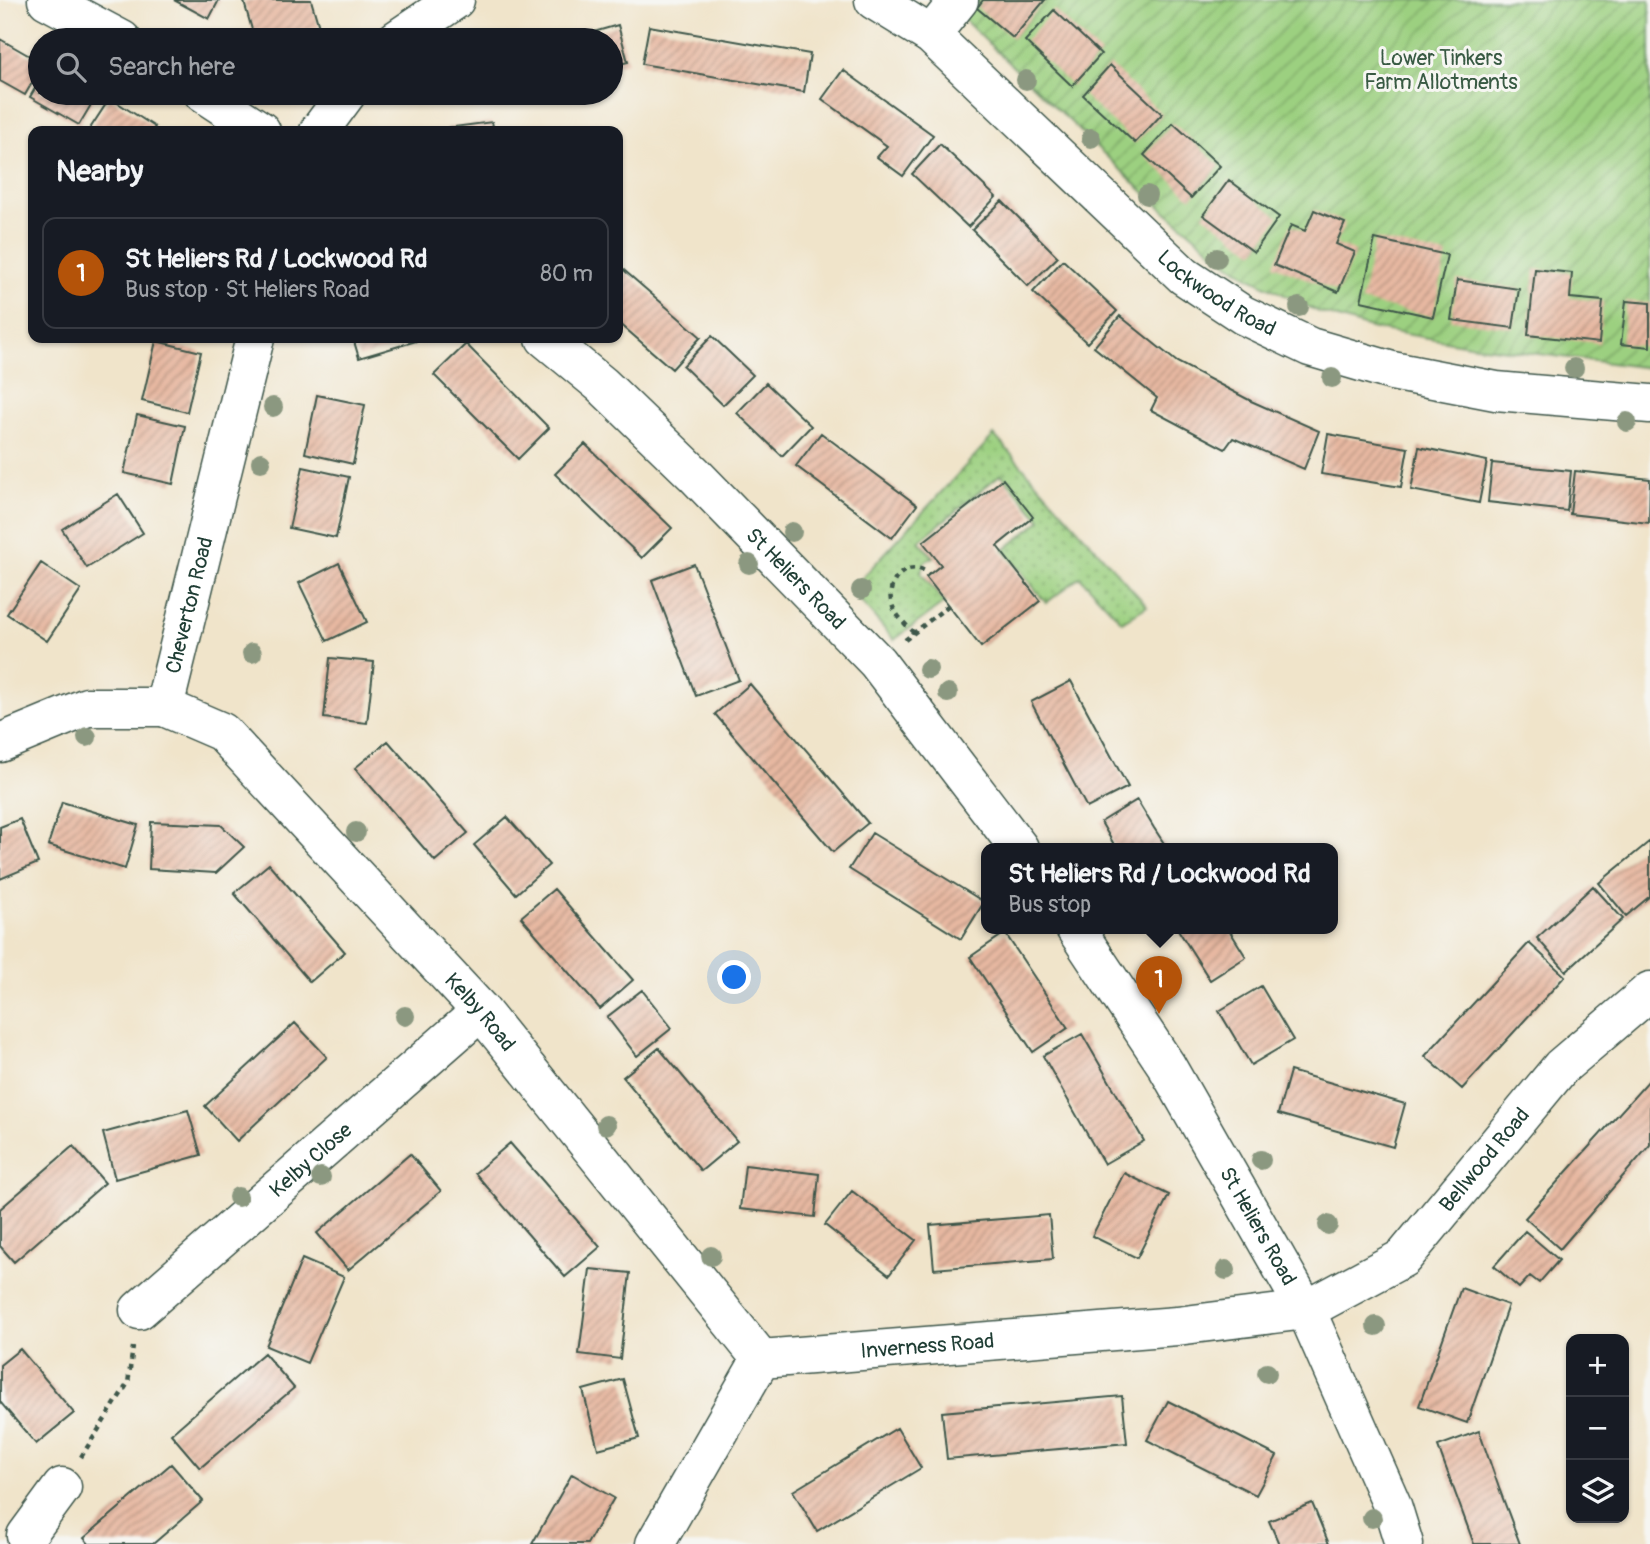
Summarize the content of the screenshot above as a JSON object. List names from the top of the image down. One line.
{"streets":{"street":["Lockwood Road","St Heliers Road","Cheverton Road","Kelby Road","Bellwood Road","Kelby Close","Inverness Road"]},"crossings":[["St Heliers Road","Bellwood Road"],["St Heliers Road","Inverness Road"],["Cheverton Road","Kelby Road"],["Kelby Road","Kelby Close"],["Kelby Road","Inverness Road"],["Bellwood Road","Inverness Road"]],"parks":["Lower Tinkers Farm Allotments"],"page":{"search":"Search here","heading":"Nearby","list":[{"mark":"1","name":"St Heliers Rd / Lockwood Rd","note":"Bus stop · St Heliers Road","value":"80 m"}],"popup":["St Heliers Rd / Lockwood Rd","Bus stop"],"pins":"1","map_buttons":["+","−"]}}
